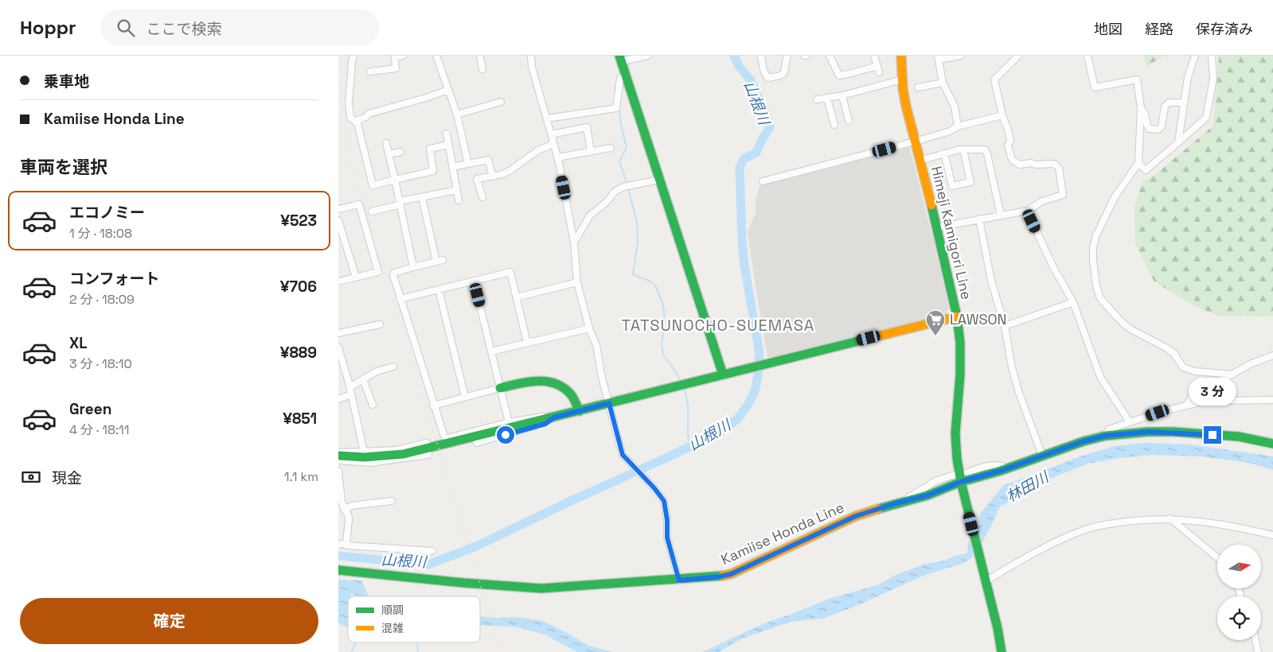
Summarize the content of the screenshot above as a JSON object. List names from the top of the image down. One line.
{"streets":{"main road":["Himeji Kamigori Line","Kamiise Honda Line"]},"crossings":[["Himeji Kamigori Line","Kamiise Honda Line"]],"districts":["TATSUNOCHO-SUEMASA"],"water":["山根川","林田川"],"places":{"supermarket":["LAWSON"]},"legend":["順調","混雑"],"north":"right","page":{"header":"Hoppr","search":"ここで検索","nav":["地図","経路","保存済み"],"banner":["乗車地","Kamiise Honda Line"],"heading":"車両を選択","list":[{"name":"エコノミー","note":"1 分 · 18:08","value":"¥523"},{"name":"コンフォート","note":"2 分 · 18:09","value":"¥706"},{"name":"XL","note":"3 分 · 18:10","value":"¥889"},{"name":"Green","note":"4 分 · 18:11","value":"¥851"}],"bubble":"3 分","pay":["現金","1.1 km"],"buttons":"確定"}}
